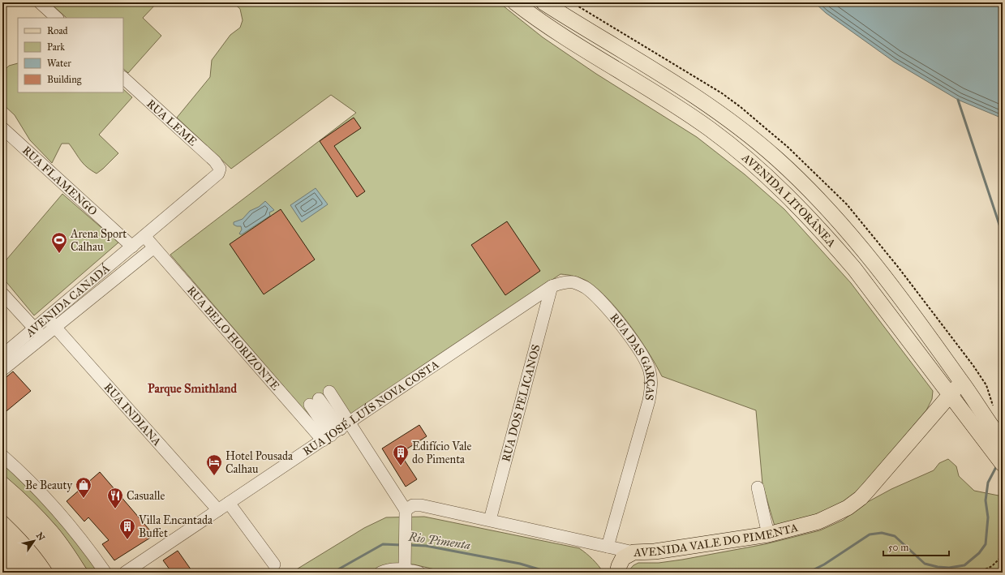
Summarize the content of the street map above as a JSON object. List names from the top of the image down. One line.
{"streets":{"main road":["AVENIDA LITORÂNEA","AVENIDA VALE DO PIMENTA"],"street":["RUA LEME","RUA FLAMENGO","AVENIDA CANADÁ","RUA BELO HORIZONTE","RUA DAS GARÇAS","RUA DOS PELICANOS","RUA JOSÉ LUÍS NOVA COSTA","RUA INDIANA"]},"crossings":[["RUA LEME","AVENIDA CANADÁ"],["RUA FLAMENGO","AVENIDA CANADÁ"],["AVENIDA LITORÂNEA","AVENIDA VALE DO PIMENTA"],["AVENIDA CANADÁ","RUA BELO HORIZONTE"],["AVENIDA CANADÁ","RUA INDIANA"],["RUA BELO HORIZONTE","RUA JOSÉ LUÍS NOVA COSTA"],["RUA DAS GARÇAS","RUA DOS PELICANOS"],["RUA DAS GARÇAS","RUA JOSÉ LUÍS NOVA COSTA"],["RUA DOS PELICANOS","RUA JOSÉ LUÍS NOVA COSTA"],["RUA JOSÉ LUÍS NOVA COSTA","RUA INDIANA"]],"districts":["Parque Smithland"],"water":["Rio Pimenta"],"places":{"sports":["Arena Sport Calhau"],"building":["Edifício Vale do Pimenta","Villa Encantada Buffet"],"hotel":["Hotel Pousada Calhau"],"shop":["Be Beauty"],"restaurant":["Casualle"]},"legend":["Road","Park","Water","Building"],"scale_bar":"50 m","north":"top right"}
